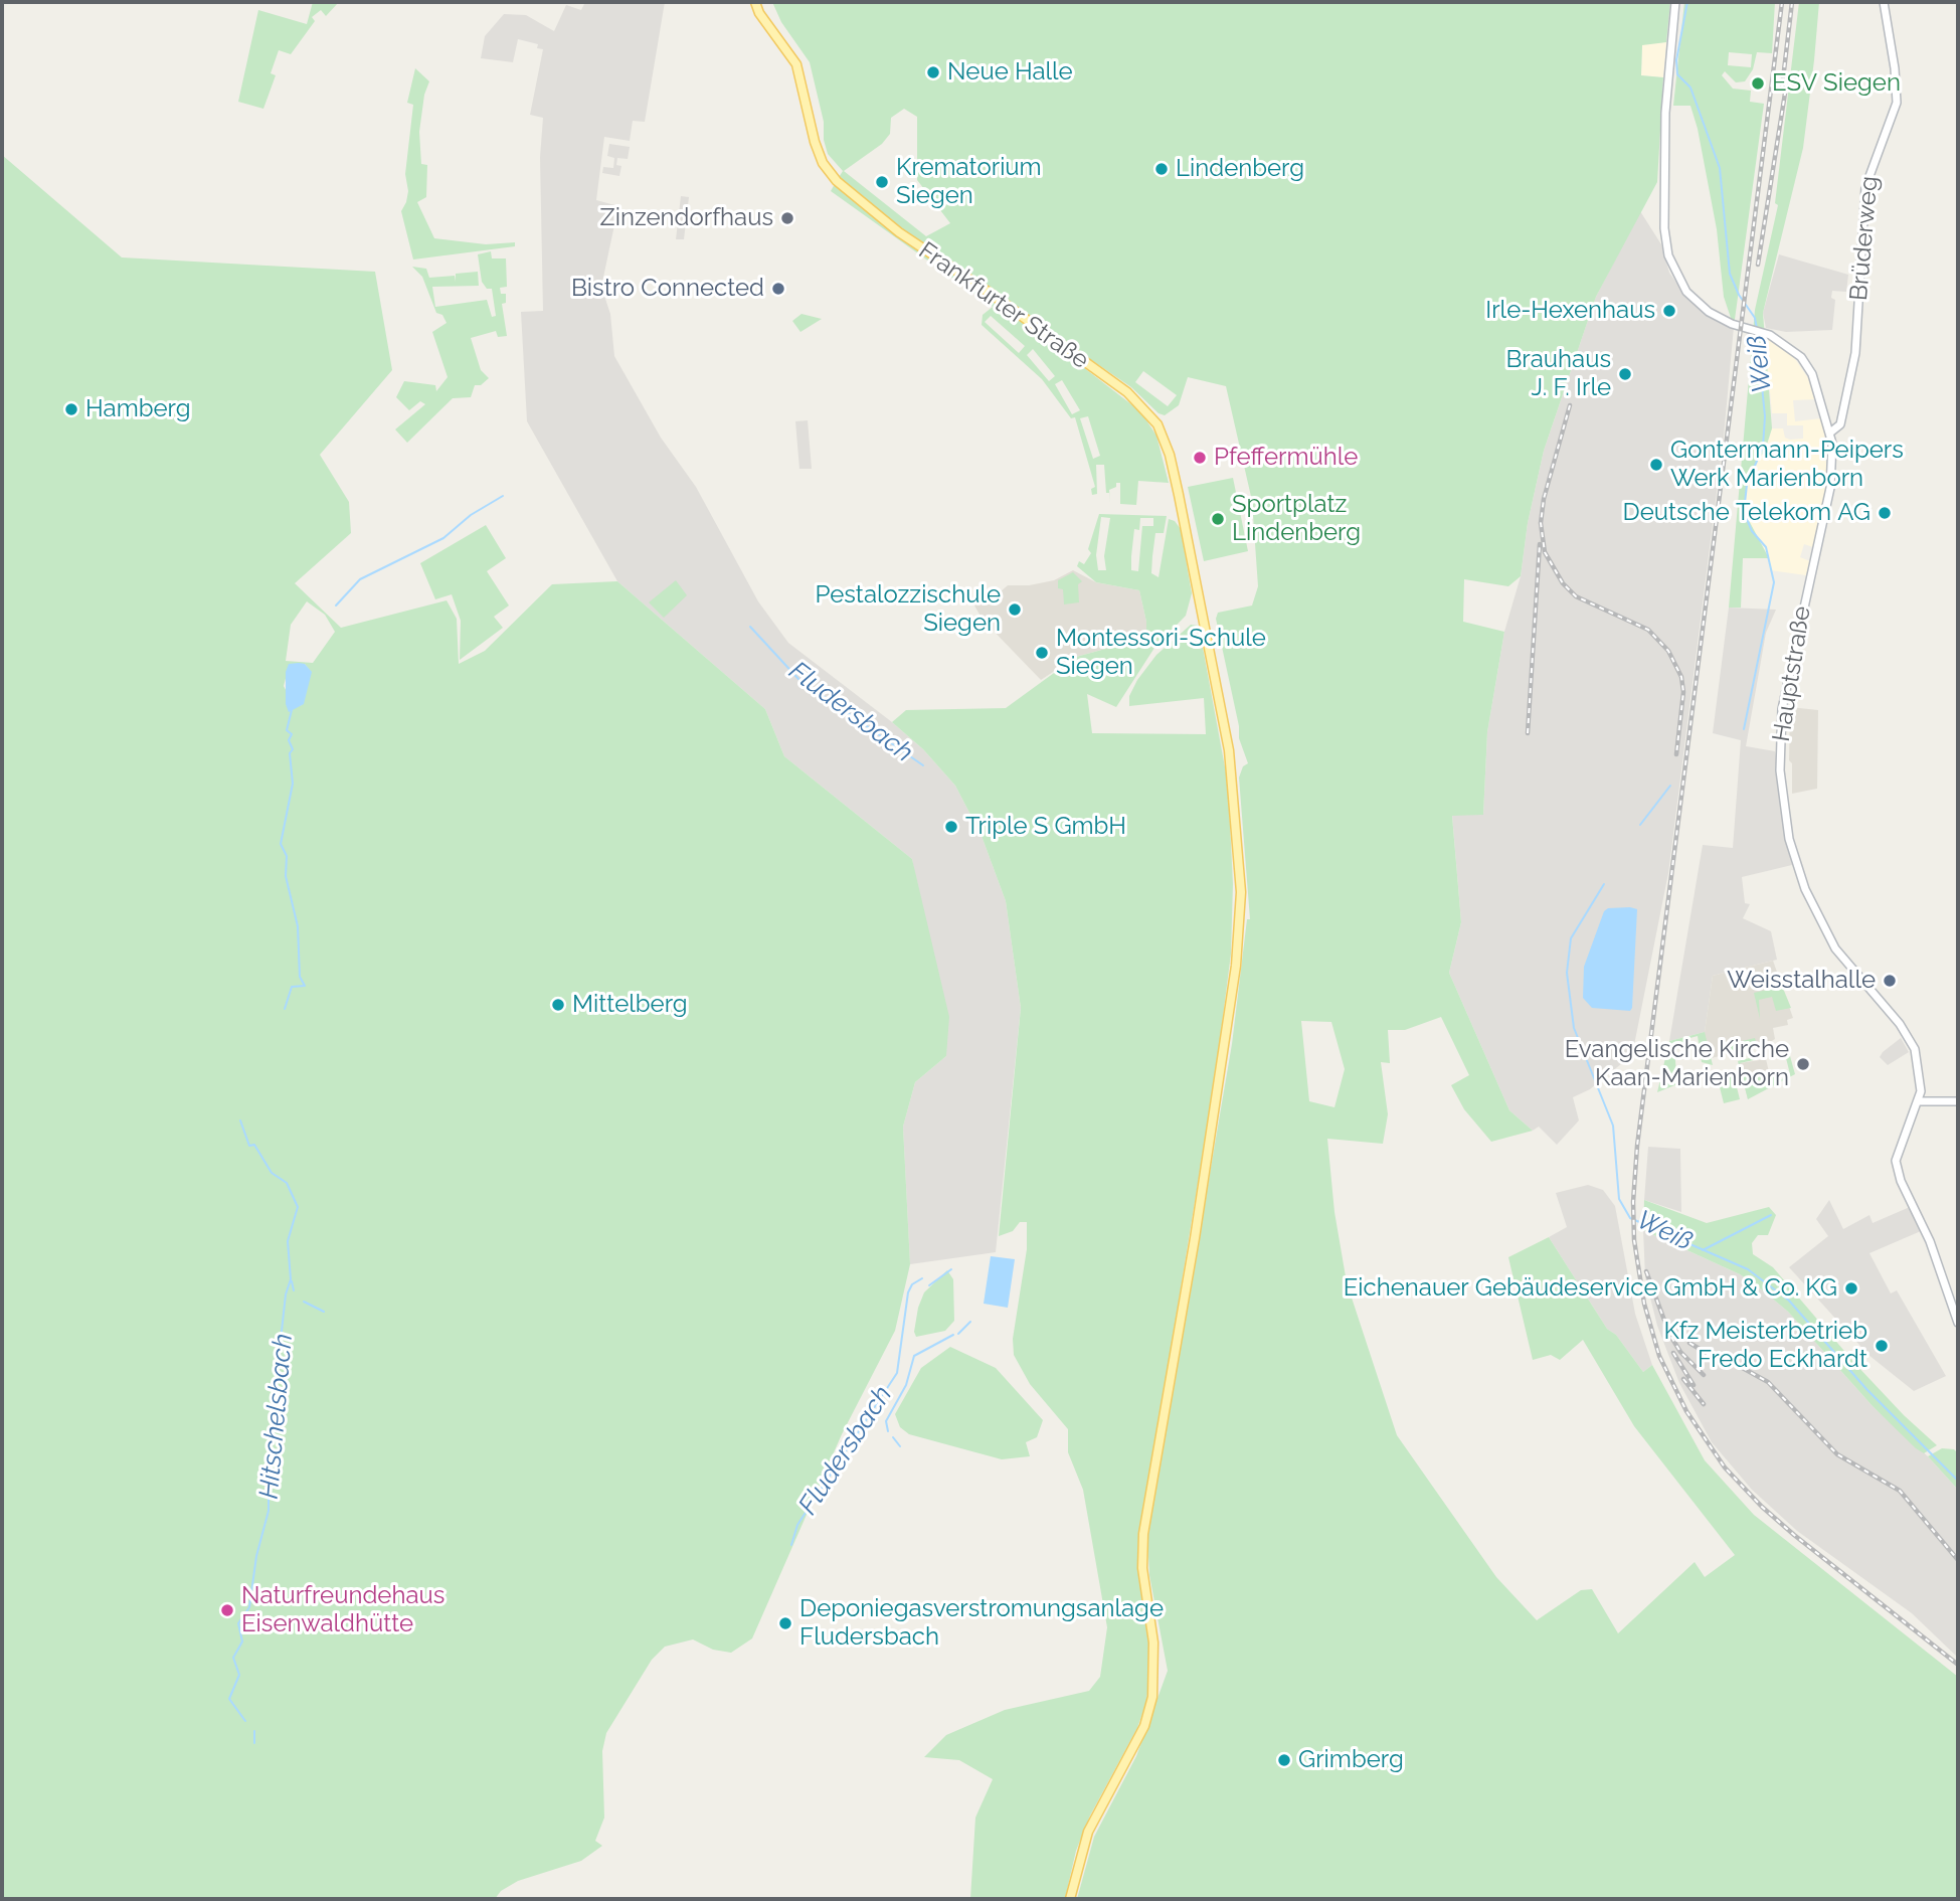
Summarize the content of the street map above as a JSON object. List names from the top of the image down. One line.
{"streets":{"main road":["Brüderweg","Frankfurter Straße","Hauptstraße"]},"crossings":[["Brüderweg","Hauptstraße"]],"water":["Weiß","Fludersbach","Hitschelsbach"],"places":["Neue Halle","ESV Siegen","Lindenberg","Krematorium Siegen","Zinzendorfhaus","Bistro Connected","Irle-Hexenhaus","Brauhaus J. F. Irle","Hamberg","Pfeffermühle","Gontermann-Peipers Werk Marienborn","Deutsche Telekom AG","Sportplatz Lindenberg","Pestalozzischule Siegen","Montessori-Schule Siegen","Triple S GmbH","Weisstalhalle","Mittelberg","Evangelische Kirche Kaan-Marienborn","Eichenauer Gebäudeservice GmbH & Co. KG","Kfz Meisterbetrieb Fredo Eckhardt","Naturfreundehaus Eisenwaldhütte","Deponiegasverstromungsanlage Fludersbach","Grimberg"]}
